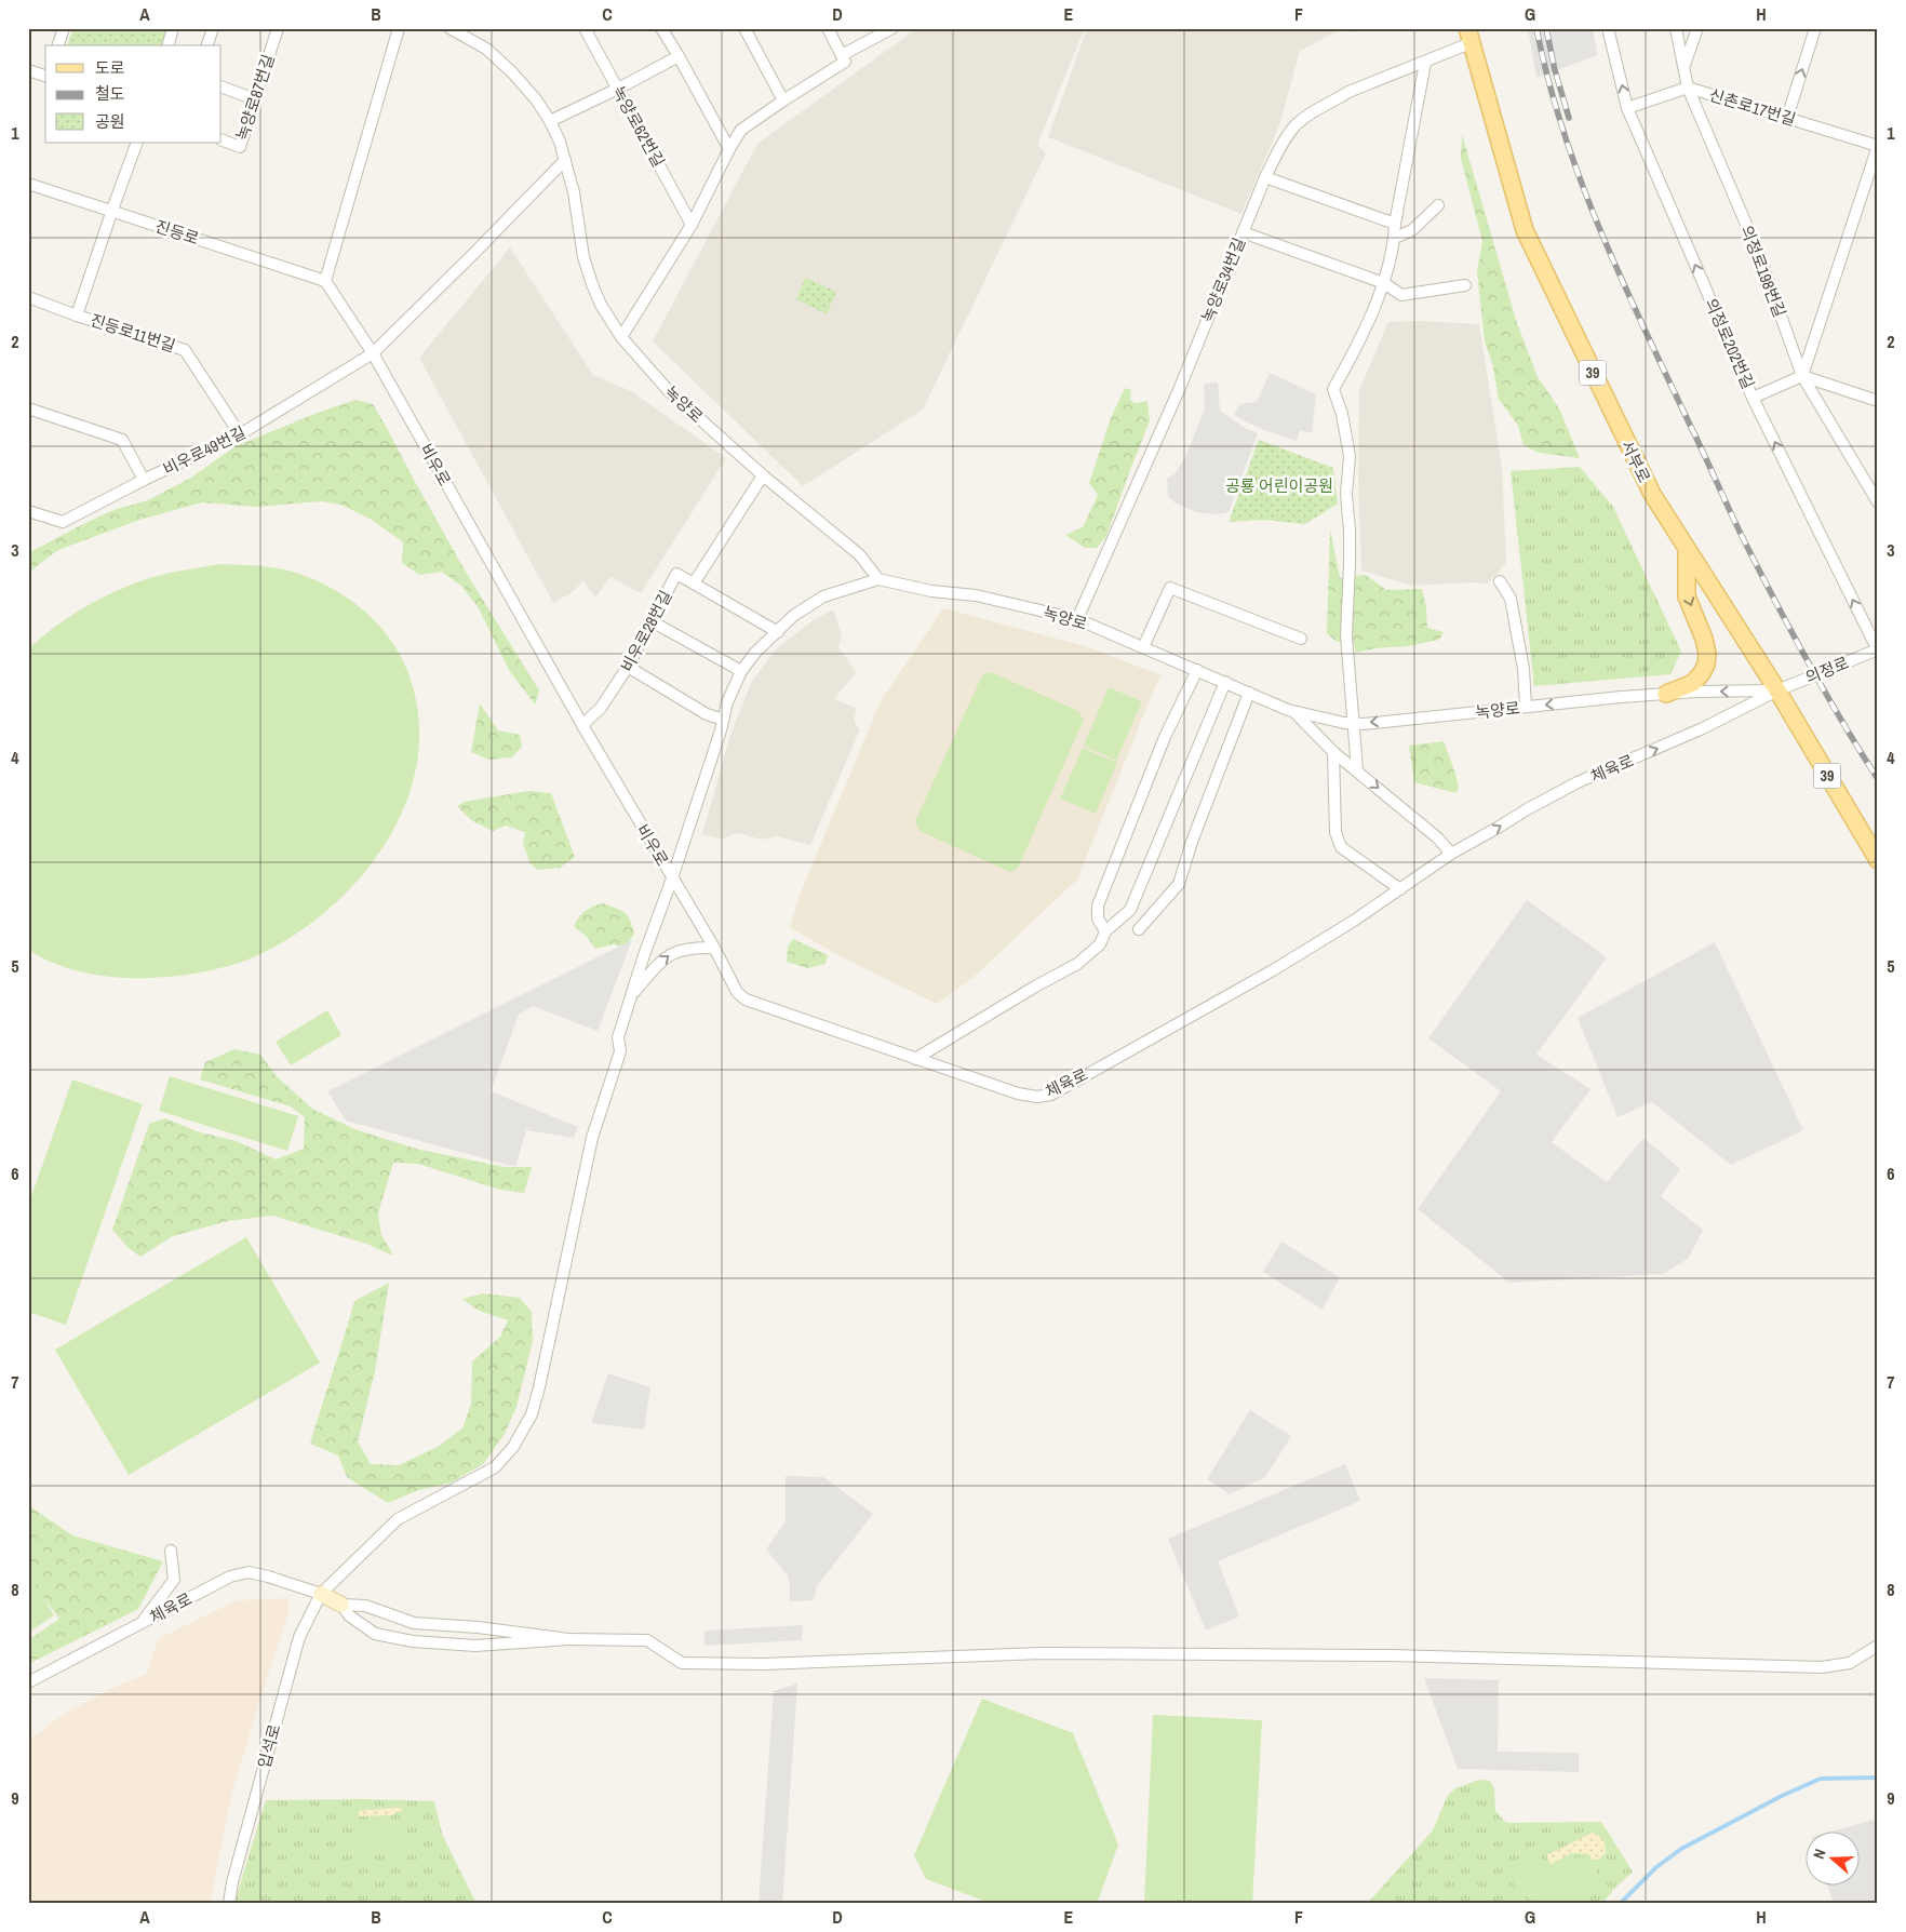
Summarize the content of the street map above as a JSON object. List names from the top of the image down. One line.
{"streets":{"main road":["39","서부로"],"street":["녹양로87번길","신촌로17번길","녹양로62번길","진등로","의정로198번길","녹양로34번길","진등로11번길","의정로202번길","녹양로","비우로49번길","비우로","비우로28번길","의정로","체육로","입석로"]},"crossings":[["신촌로17번길","의정로198번길"],["신촌로17번길","의정로202번길"],["진등로","진등로11번길"],["진등로","비우로"],["녹양로34번길","녹양로"],["녹양로34번길","서부로"],["진등로11번길","비우로49번길"],["의정로202번길","의정로"],["녹양로","서부로"],["녹양로","비우로28번길"],["녹양로","의정로"],["녹양로","체육로"],["녹양로","입석로"],["비우로49번길","비우로"],["서부로","의정로"],["서부로","체육로"],["비우로","비우로28번길"],["비우로","체육로"],["비우로","입석로"],["의정로","체육로"],["체육로","입석로"]],"one_way":["의정로202번길"],"parks":["공룡 어린이공원"],"legend":["도로","철도","공원"],"north":"left","grid":{"columns":["A","B","C","D","E","F","G","H"],"rows":["1","2","3","4","5","6","7","8","9"]}}
